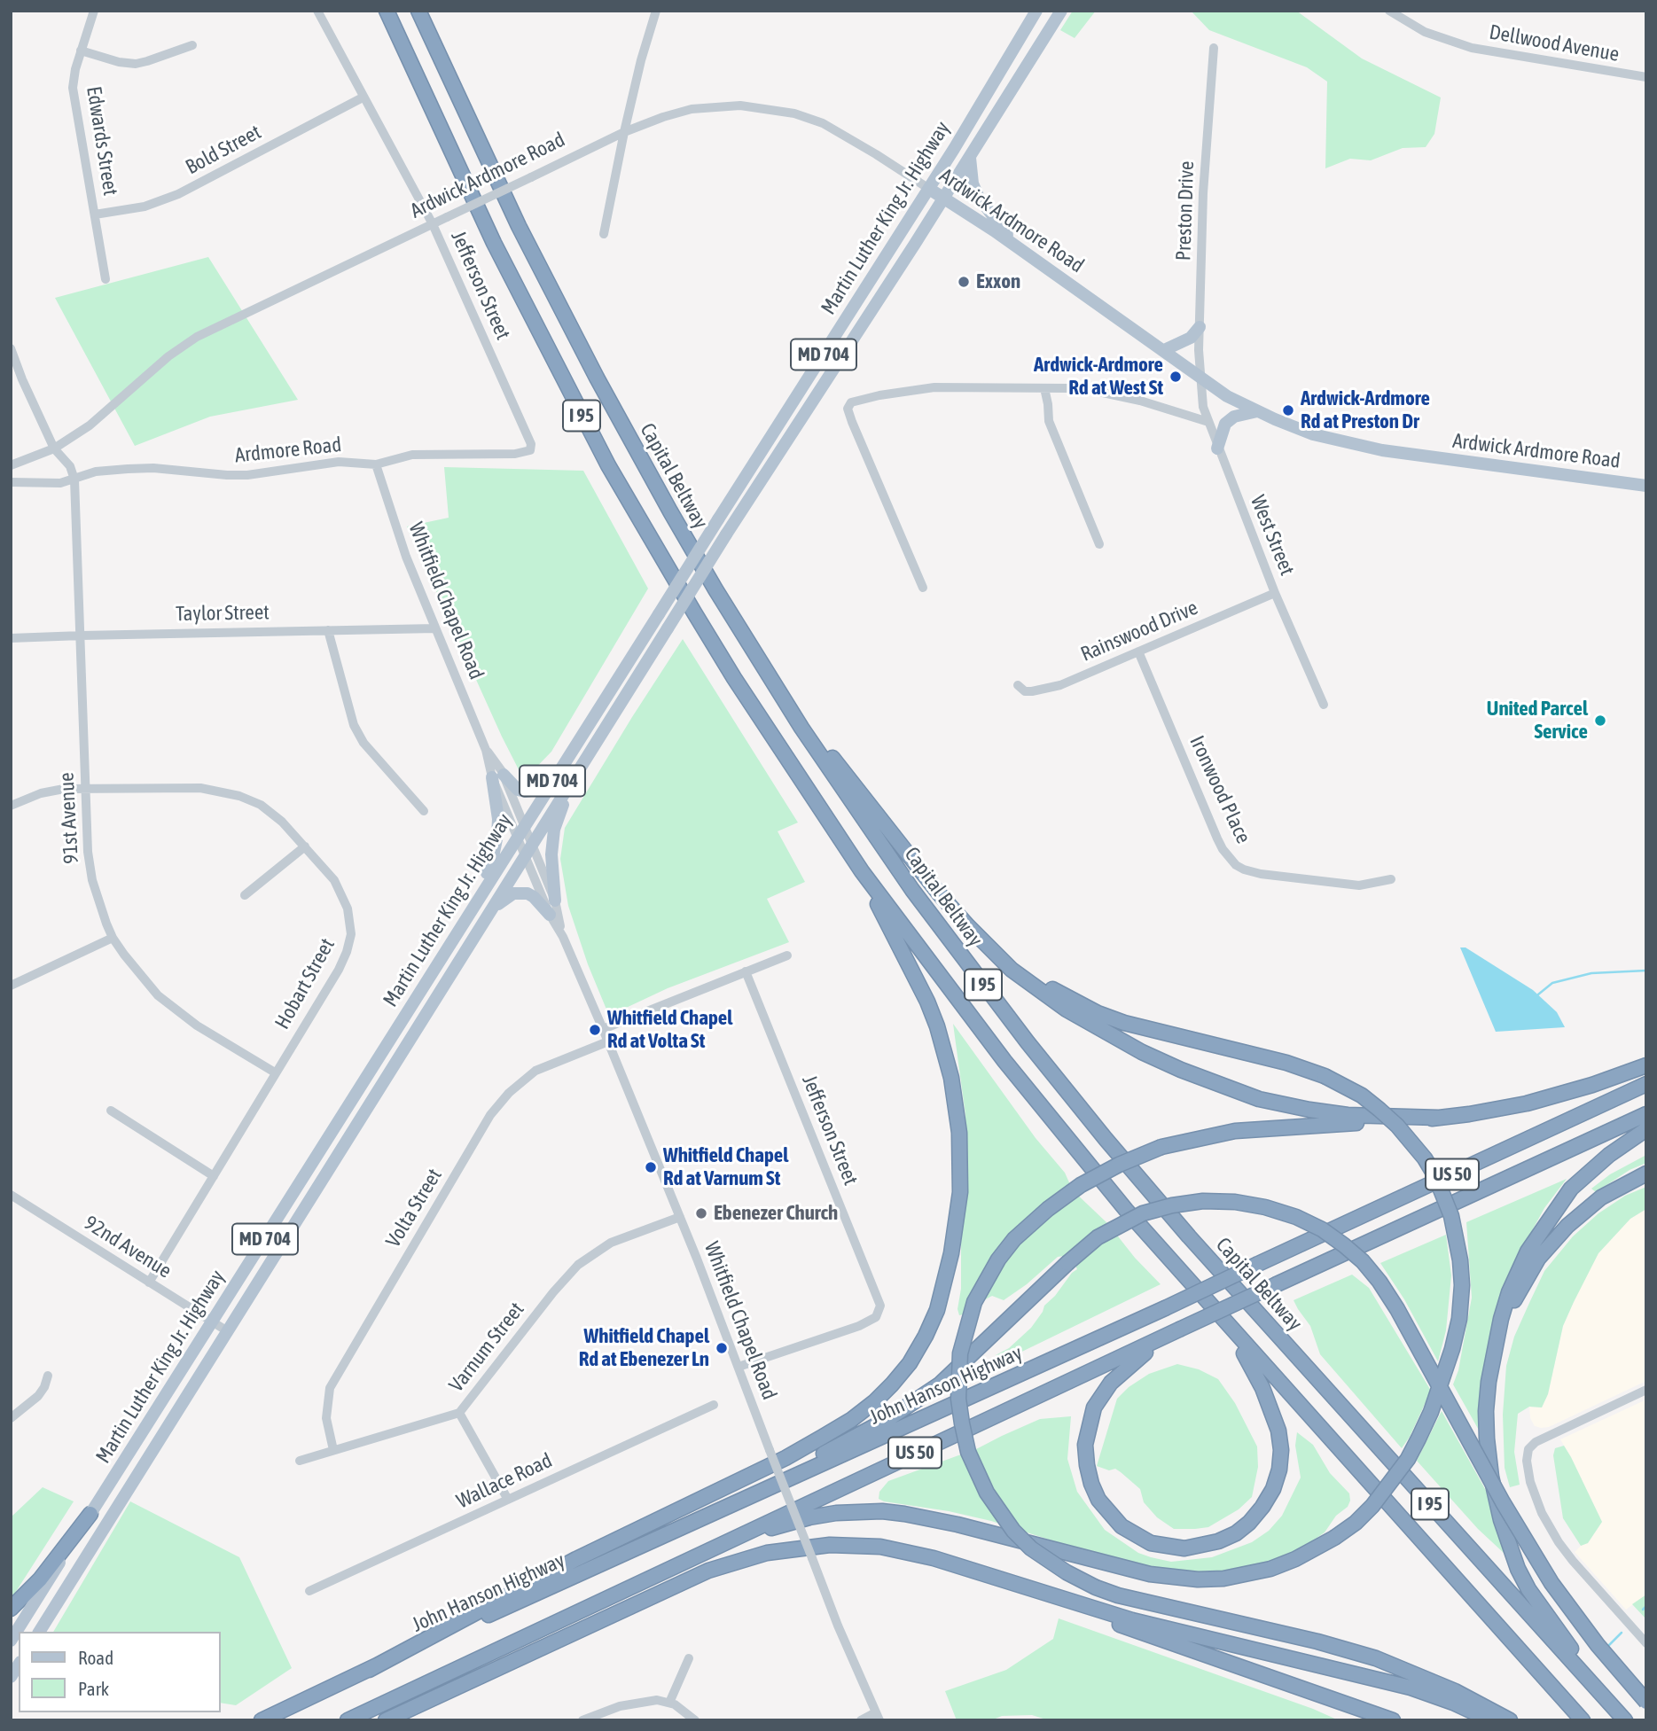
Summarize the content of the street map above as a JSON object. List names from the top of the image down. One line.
{"streets":{"highway":["I 95","Capital Beltway","US 50","John Hanson Highway"],"main road":["Ardwick Ardmore Road","Martin Luther King Jr. Highway","MD 704"],"street":["Dellwood Avenue","Edwards Street","Bold Street","Preston Drive","Jefferson Street","Ardmore Road","West Street","Whitfield Chapel Road","Taylor Street","Rainswood Drive","Ironwood Place","91st Avenue","Hobart Street","Volta Street","92nd Avenue","Varnum Street","Wallace Road"]},"crossings":[["Edwards Street","Bold Street"],["Bold Street","Jefferson Street"],["Ardwick Ardmore Road","Preston Drive"],["Ardwick Ardmore Road","Martin Luther King Jr. Highway"],["Ardwick Ardmore Road","Jefferson Street"],["Ardwick Ardmore Road","West Street"],["Preston Drive","West Street"],["Martin Luther King Jr. Highway","Whitfield Chapel Road"],["Martin Luther King Jr. Highway","92nd Avenue"],["Jefferson Street","Ardmore Road"],["Jefferson Street","Whitfield Chapel Road"],["Ardmore Road","Whitfield Chapel Road"],["Ardmore Road","91st Avenue"],["West Street","Rainswood Drive"],["Whitfield Chapel Road","Taylor Street"],["Whitfield Chapel Road","Volta Street"],["Whitfield Chapel Road","Varnum Street"],["Taylor Street","91st Avenue"],["Rainswood Drive","Ironwood Place"],["91st Avenue","Hobart Street"],["Hobart Street","92nd Avenue"],["Volta Street","Varnum Street"]],"places":["Exxon","Ardwick-Ardmore Rd at West St","Ardwick-Ardmore Rd at Preston Dr","United Parcel Service","Whitfield Chapel Rd at Volta St","Whitfield Chapel Rd at Varnum St","Ebenezer Church","Whitfield Chapel Rd at Ebenezer Ln"],"legend":["Road","Park"]}
